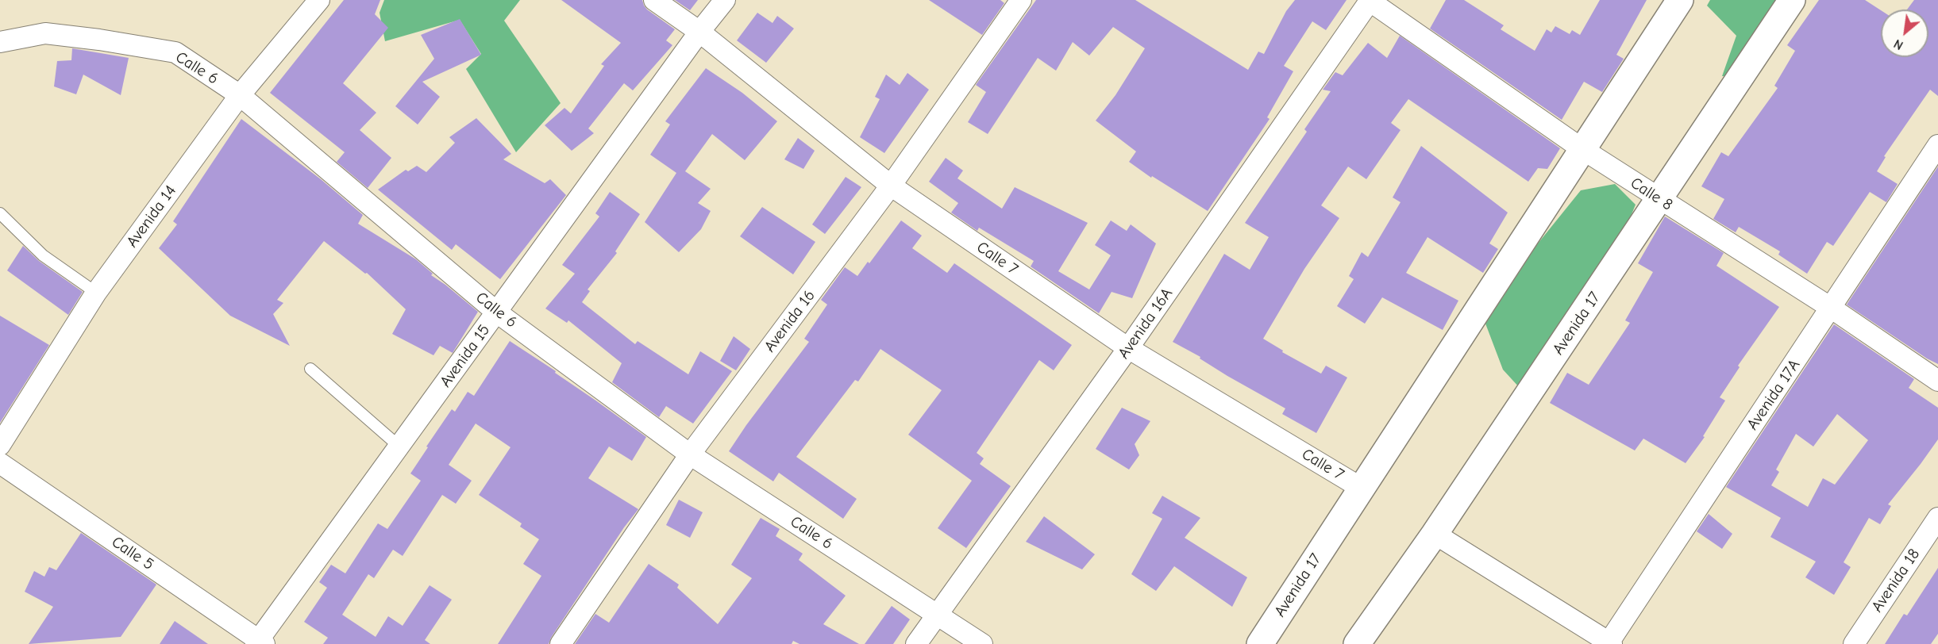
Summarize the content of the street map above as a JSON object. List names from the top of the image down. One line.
{"streets":{"main road":["Avenida 17"],"street":["Calle 6","Calle 8","Avenida 14","Calle 7","Avenida 16","Avenida 16A","Avenida 15","Avenida 17A","Calle 5","Avenida 18"]},"crossings":[["Calle 6","Avenida 14"],["Calle 6","Avenida 16"],["Calle 6","Avenida 16A"],["Calle 6","Avenida 15"],["Calle 8","Avenida 16A"],["Calle 8","Avenida 17"],["Calle 8","Avenida 17A"],["Calle 7","Avenida 16"],["Calle 7","Avenida 16A"],["Calle 7","Avenida 17"],["Calle 7","Avenida 15"],["Avenida 15","Calle 5"]],"north":"bottom left"}
